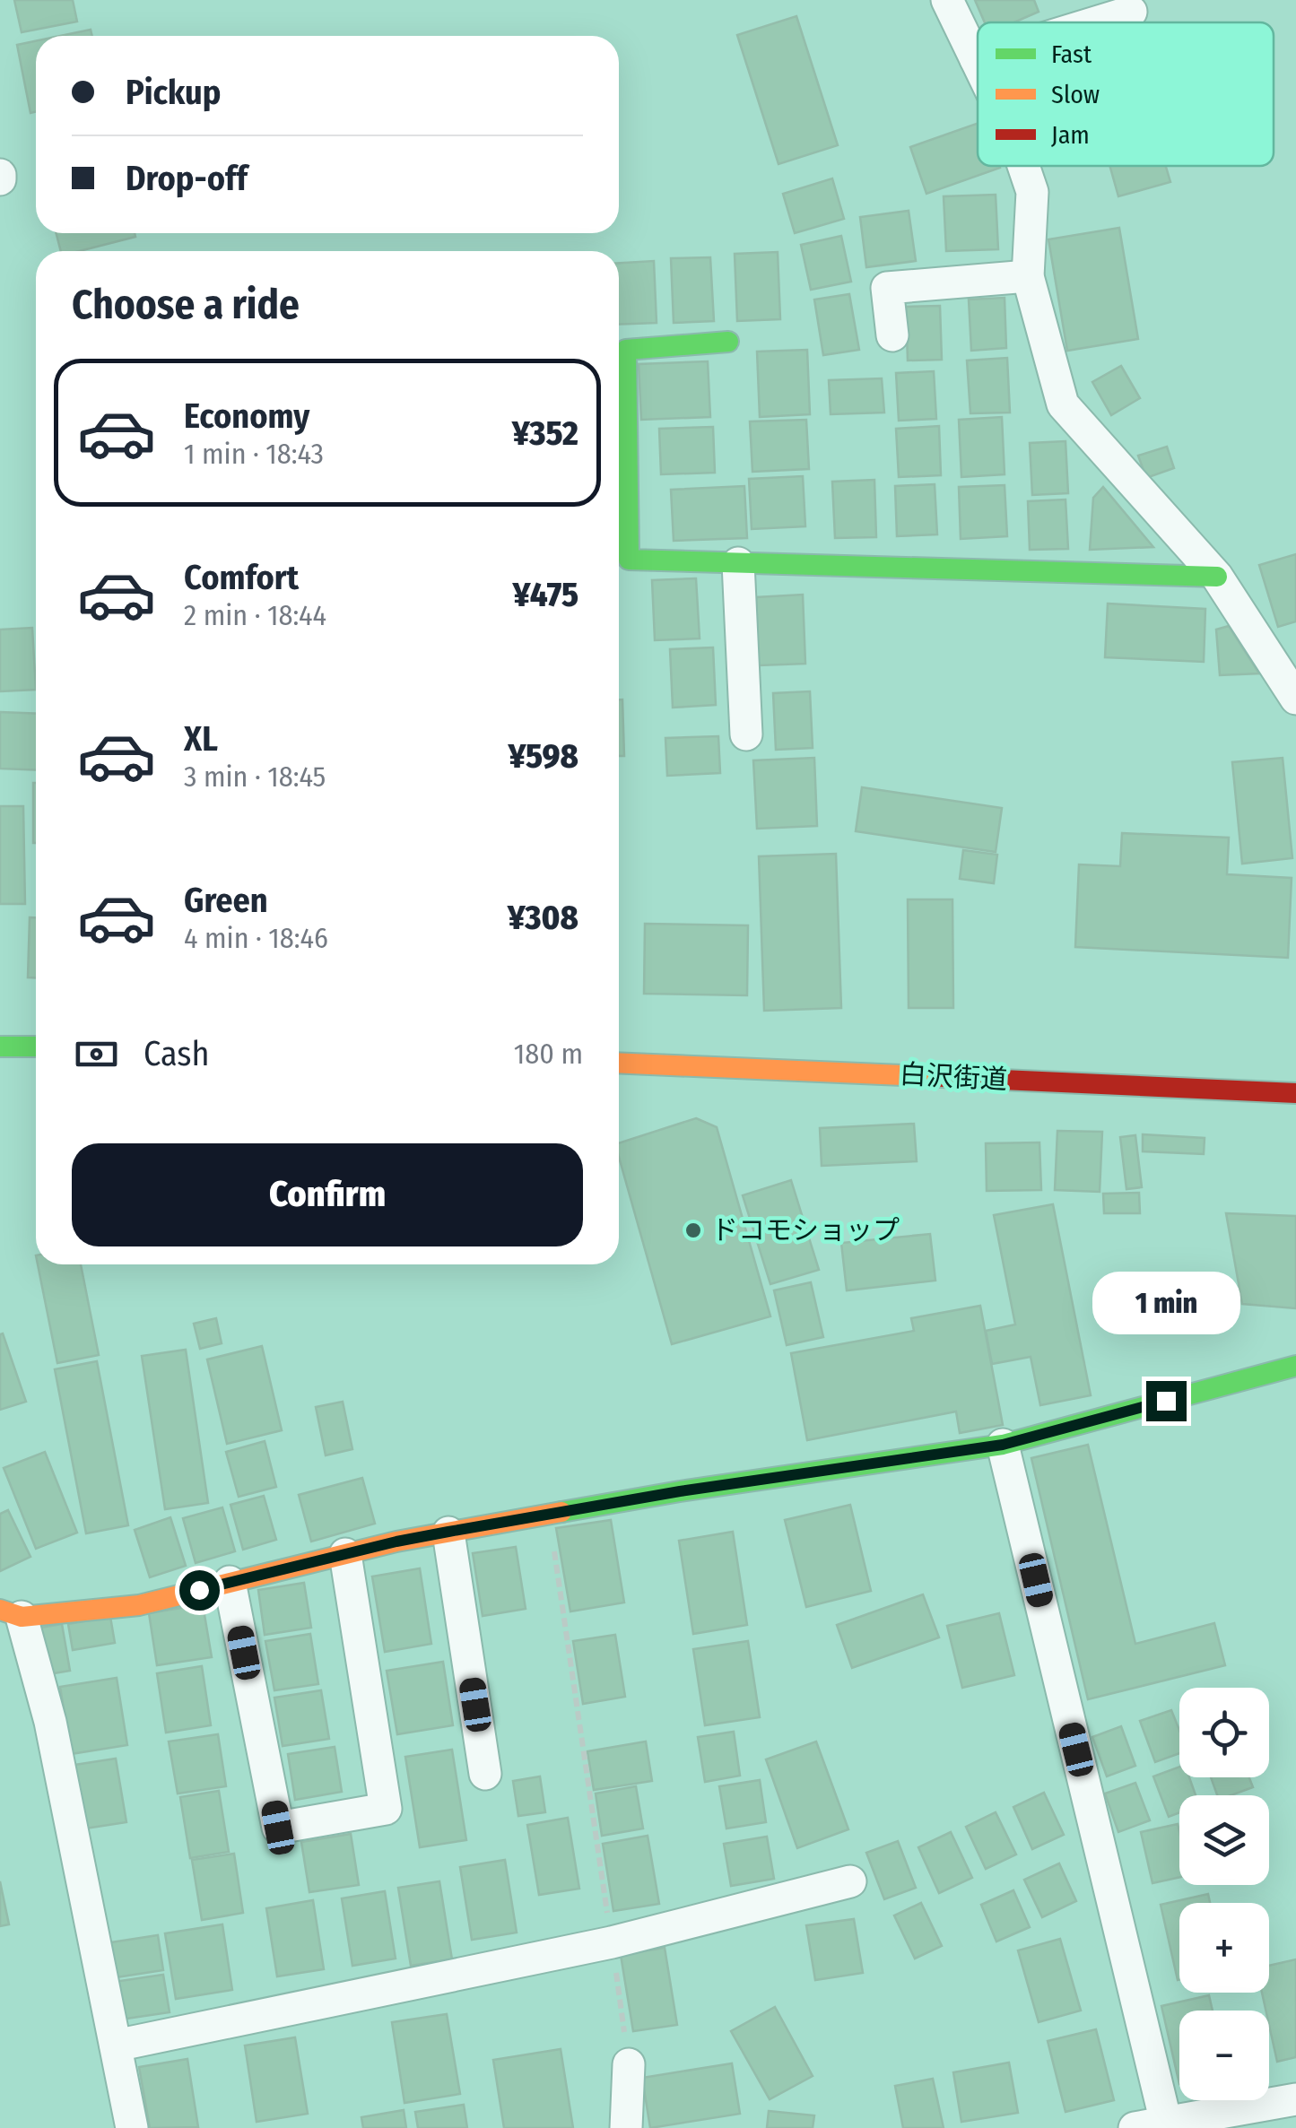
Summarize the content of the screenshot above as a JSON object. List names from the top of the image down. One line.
{"streets":{"street":["白沢街道"]},"places":["ドコモショップ"],"legend":["Fast","Slow","Jam"],"page":{"banner":["Pickup","Drop-off"],"heading":"Choose a ride","list":[{"name":"Economy","note":"1 min · 18:43","value":"¥352"},{"name":"Comfort","note":"2 min · 18:44","value":"¥475"},{"name":"XL","note":"3 min · 18:45","value":"¥598"},{"name":"Green","note":"4 min · 18:46","value":"¥308"}],"pay":["Cash","180 m"],"buttons":"Confirm","bubble":"1 min","map_buttons":["+","−"]}}
